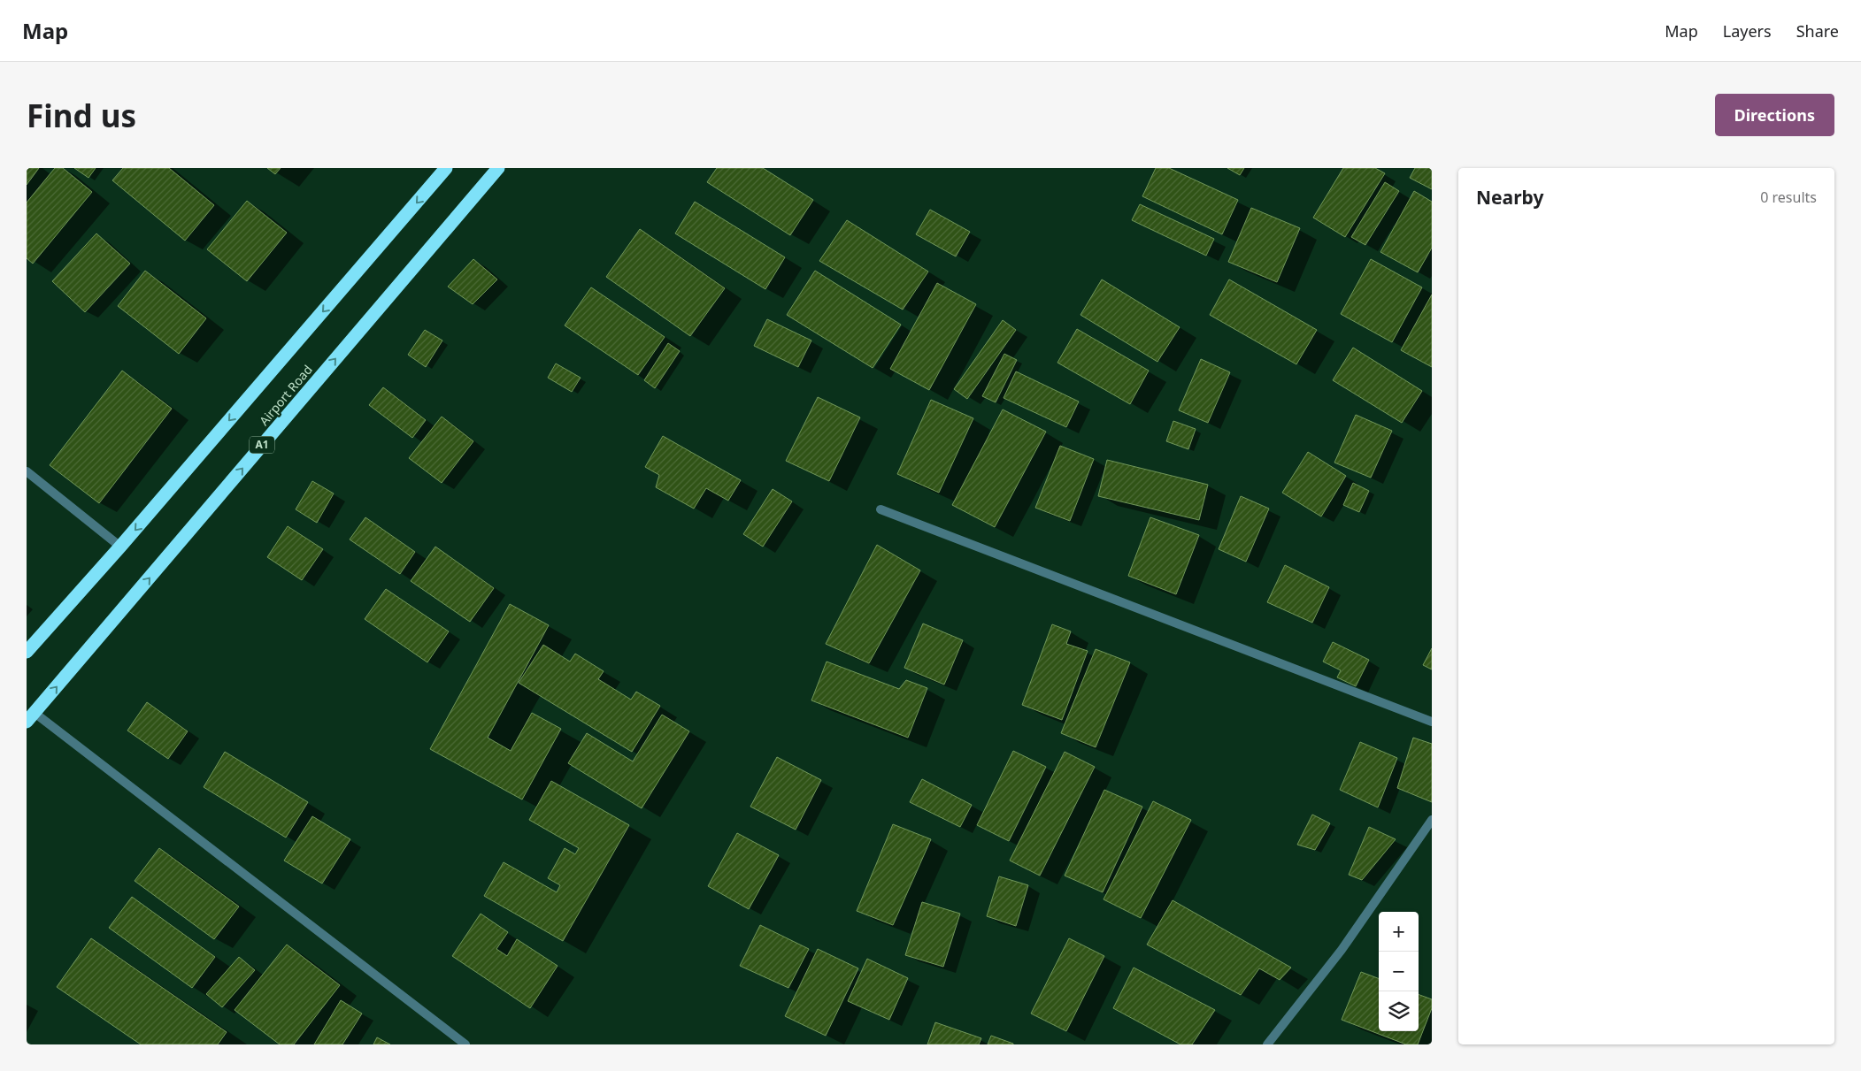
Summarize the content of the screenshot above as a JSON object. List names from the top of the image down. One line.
{"streets":{"highway":["Airport Road","A1"]},"page":{"header":"Map","nav":["Map","Layers","Share"],"buttons":"Directions","title":"Find us","heading":["Nearby","0 results"],"map_buttons":["+","−"]}}
